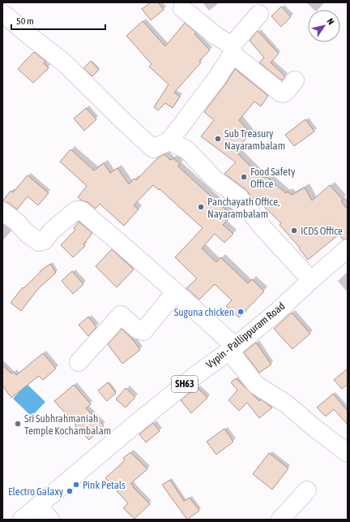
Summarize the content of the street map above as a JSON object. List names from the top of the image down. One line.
{"streets":{"street":["Vypin - Pallippuram Road","SH63"]},"places":["Sub Treasury Nayarambalam","Food Safety Office","Panchayath Office, Nayarambalam","ICDS Office","Suguna chicken","Sri Subhrahmaniah Temple Kochambalam","Pink Petals","Electro Galaxy"],"scale_bar":"50 m","north":"top right"}
